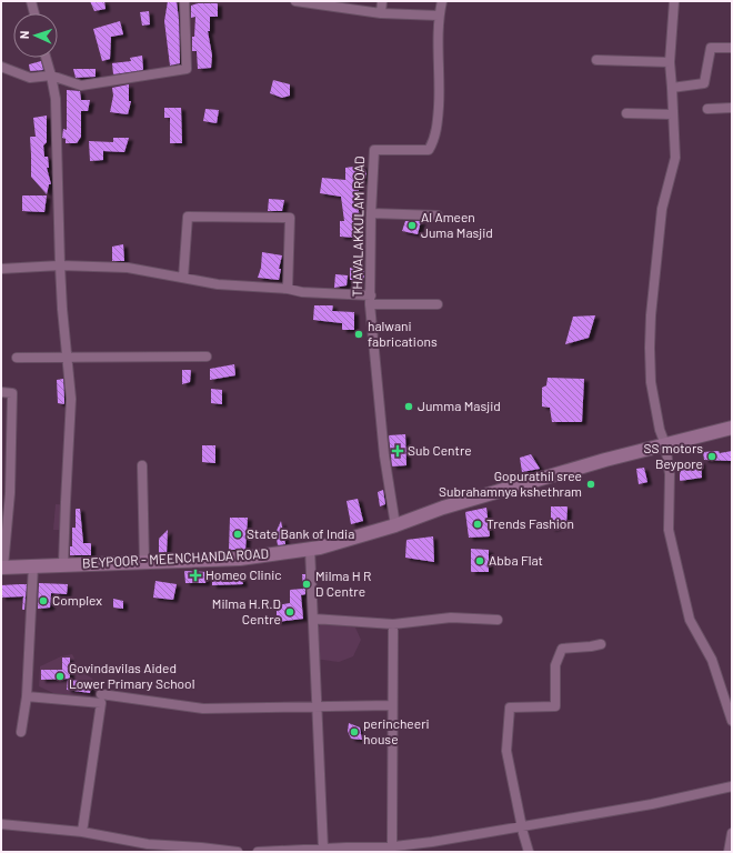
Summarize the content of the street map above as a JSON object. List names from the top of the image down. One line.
{"streets":{"main road":["BEYPOOR - MEENCHANDA ROAD"],"street":["THAVALAKKULAM ROAD"]},"crossings":[["THAVALAKKULAM ROAD","BEYPOOR - MEENCHANDA ROAD"]],"places":{"other":["Al Ameen Juma Masjid","halwani fabrications","Jumma Masjid","SS motors Beypore","Gopurathil sree Subrahamnya kshethram","Trends Fashion","State Bank of India","Abba Flat","Milma H R D Centre","Complex","Milma H.R.D Centre","Govindavilas Aided Lower Primary School","perincheeri house"],"health":["Sub Centre","Homeo Clinic"]},"north":"left"}
